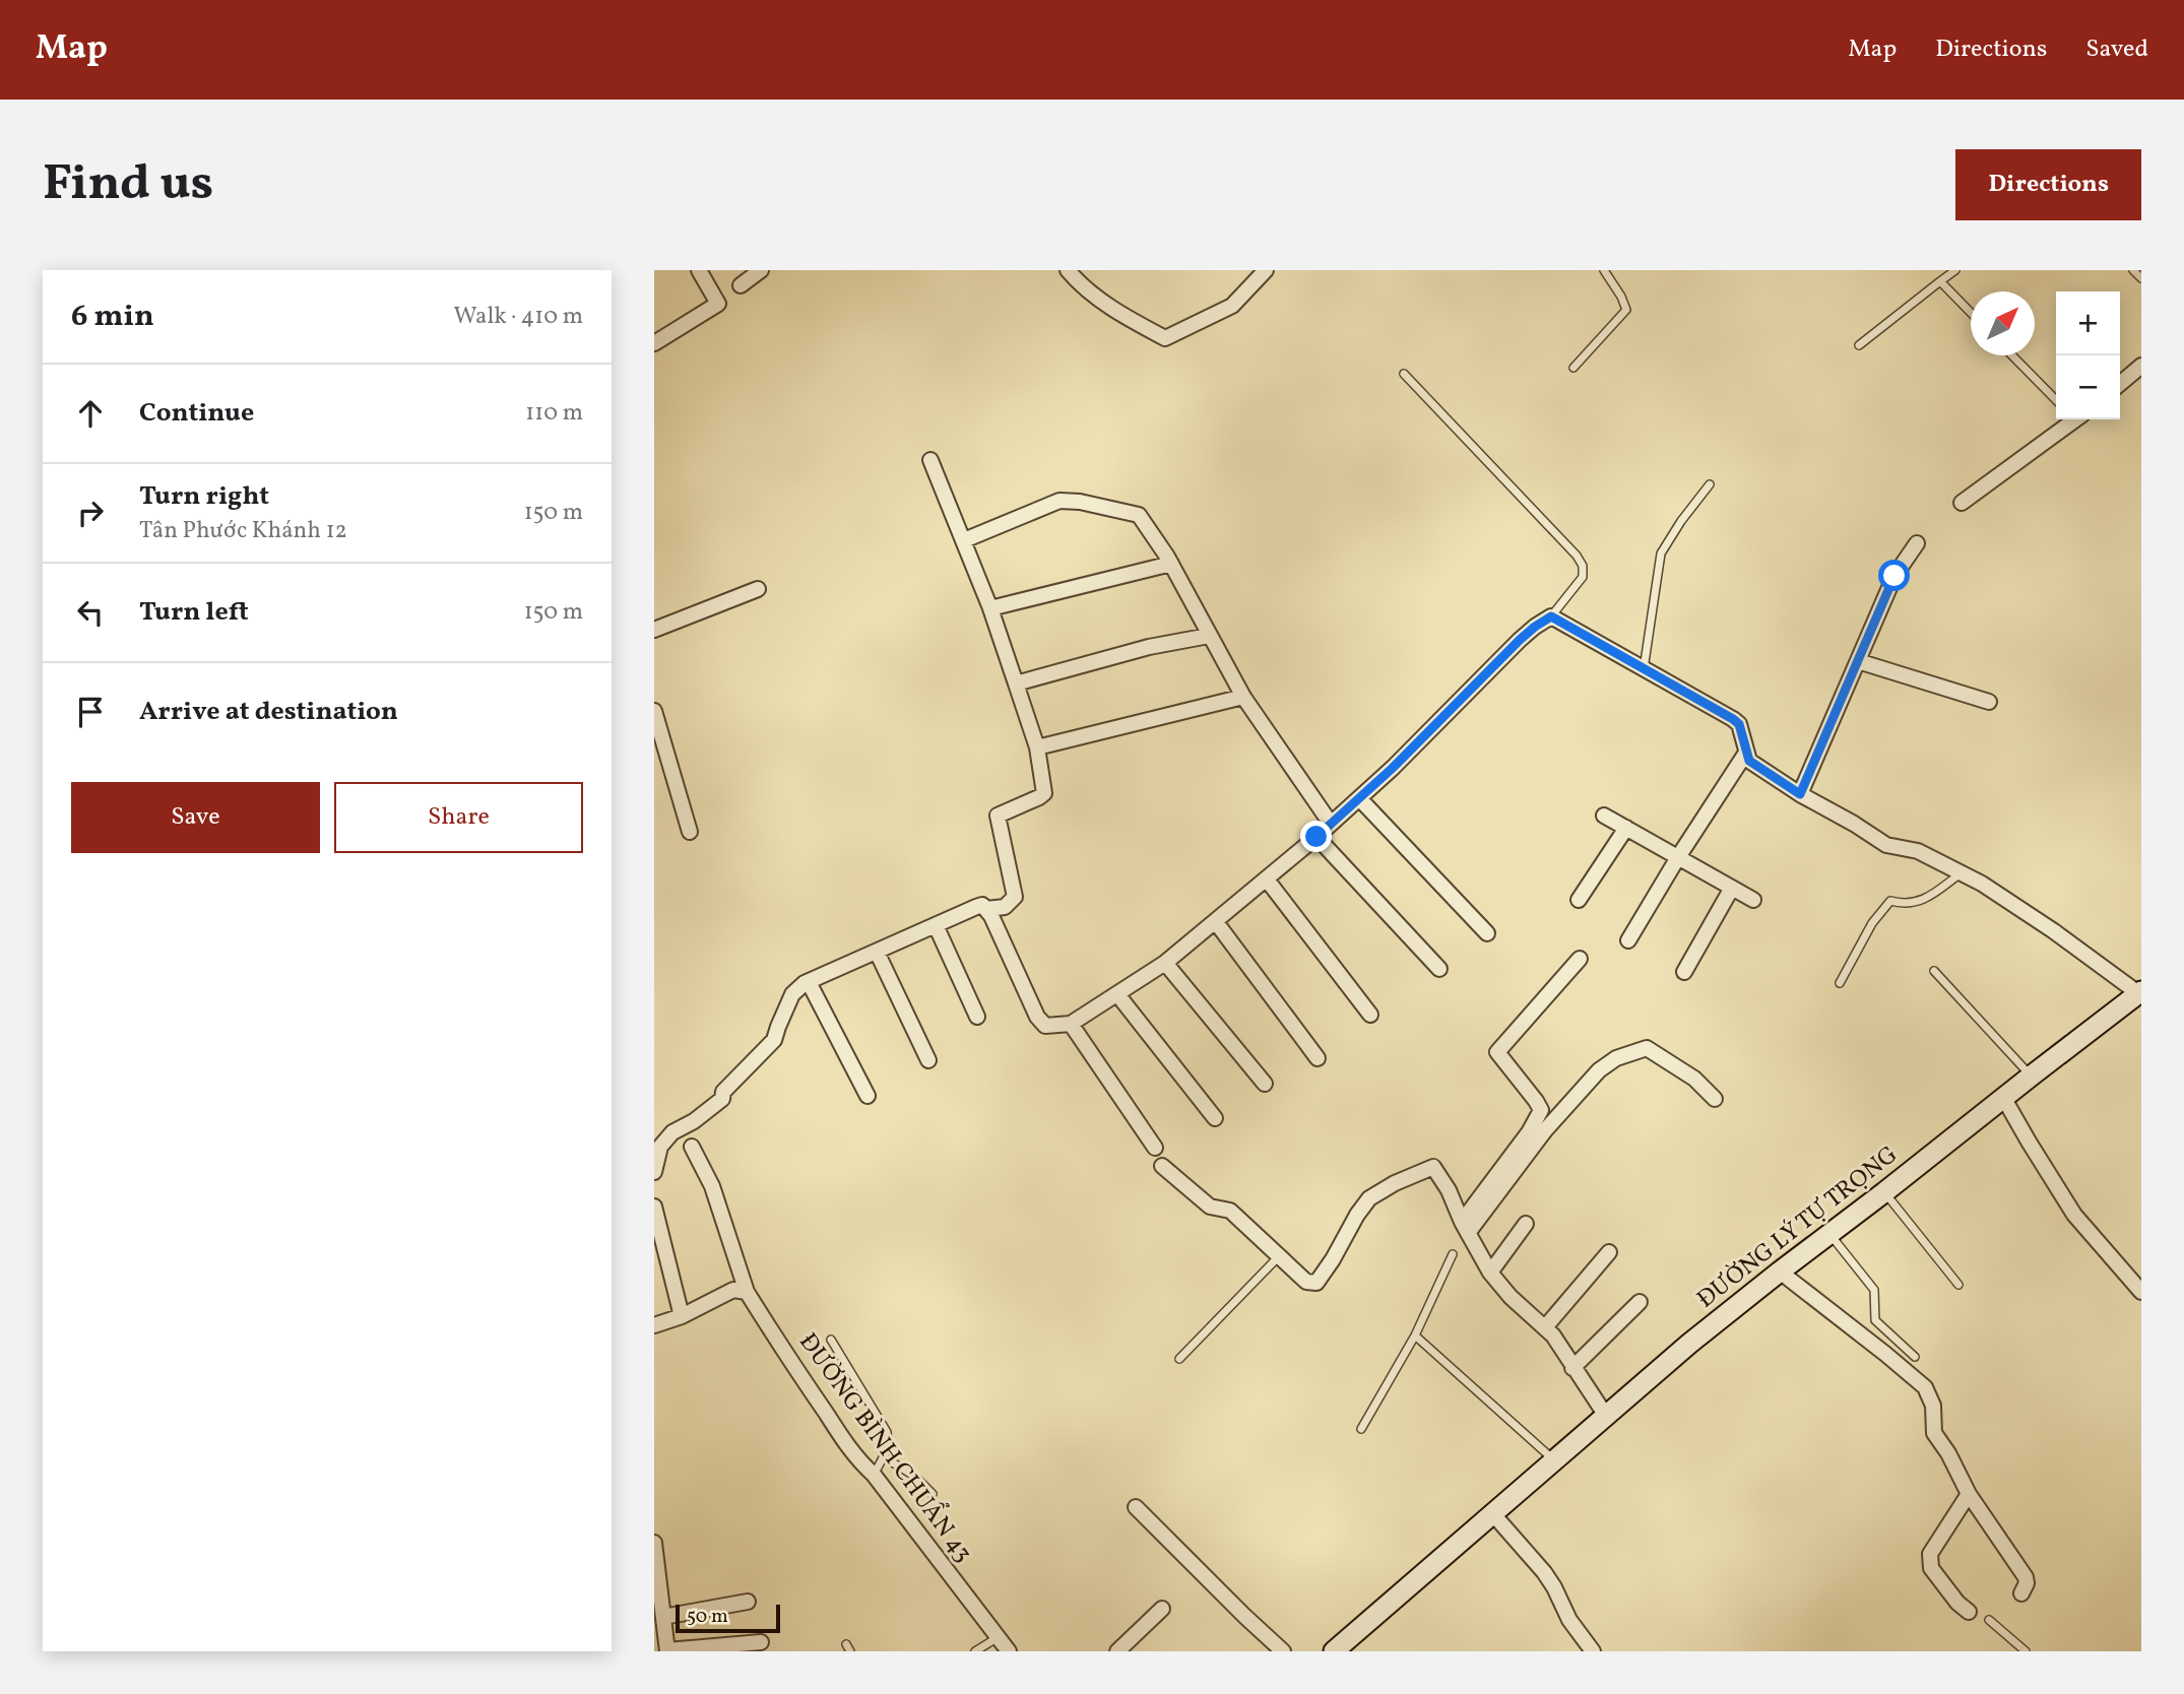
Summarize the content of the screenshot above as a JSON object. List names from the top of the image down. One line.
{"streets":{"main road":["ĐƯỜNG LÝ TỰ TRỌNG"],"street":["ĐƯỜNG BÌNH CHUẨN 43"]},"scale_bar":"50 m","north":"top right","page":{"header":"Map","nav":["Map","Directions","Saved"],"buttons":["Directions",["Save","Share"]],"title":"Find us","heading":["6 min","Walk · 410 m"],"map_buttons":["+","−"],"list":[["Continue","110 m"],["Turn right","Tân Phước Khánh 12","150 m"],["Turn left","150 m"],"Arrive at destination"],"scale":"50 m"}}
